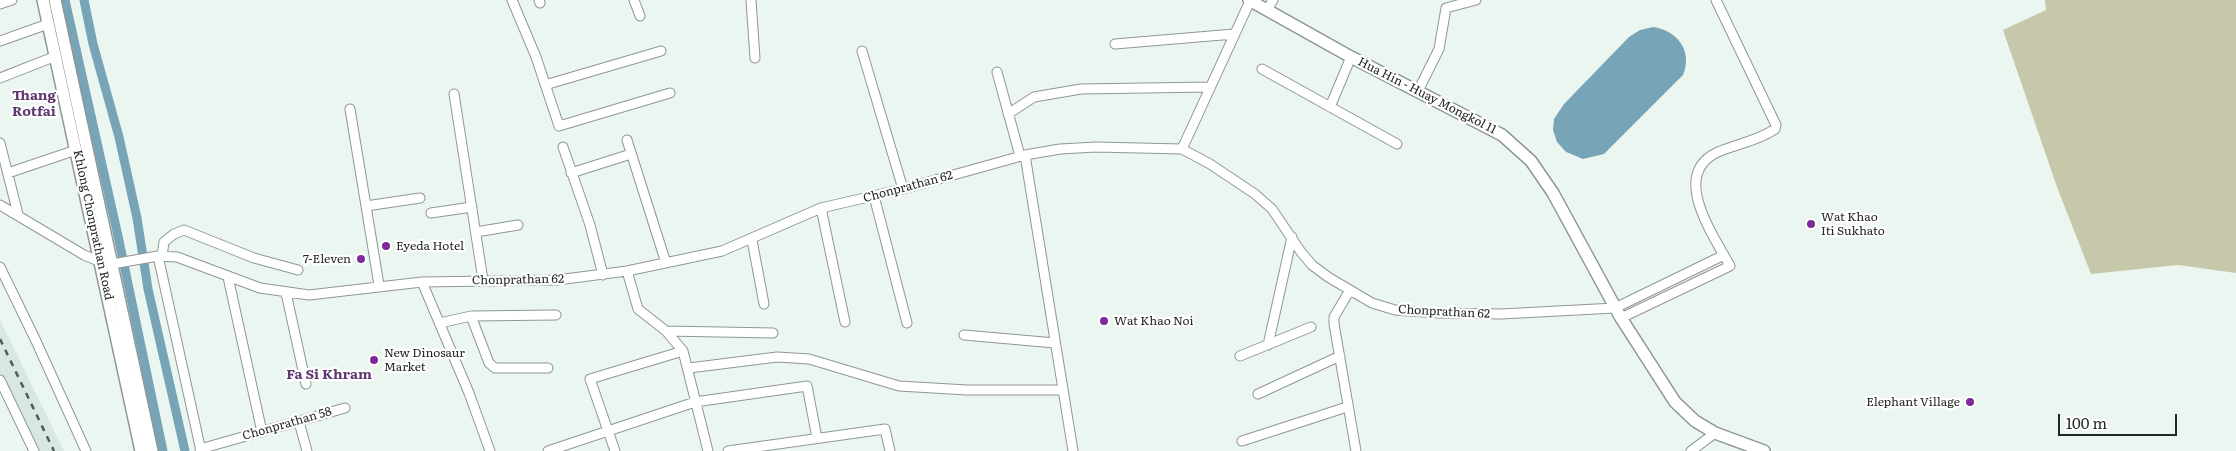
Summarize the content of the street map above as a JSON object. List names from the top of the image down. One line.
{"streets":{"street":["Hua Hin - Huay Mongkol 11","Chonprathan 62","Khlong Chonprathan Road","Chonprathan 58"]},"crossings":[["Hua Hin - Huay Mongkol 11","Chonprathan 62"]],"districts":["Thang Rotfai","Fa Si Khram"],"places":["Wat Khao Iti Sukhato","Eyeda Hotel","7-Eleven","Wat Khao Noi","New Dinosaur Market","Elephant Village"],"scale_bar":"100 m"}
